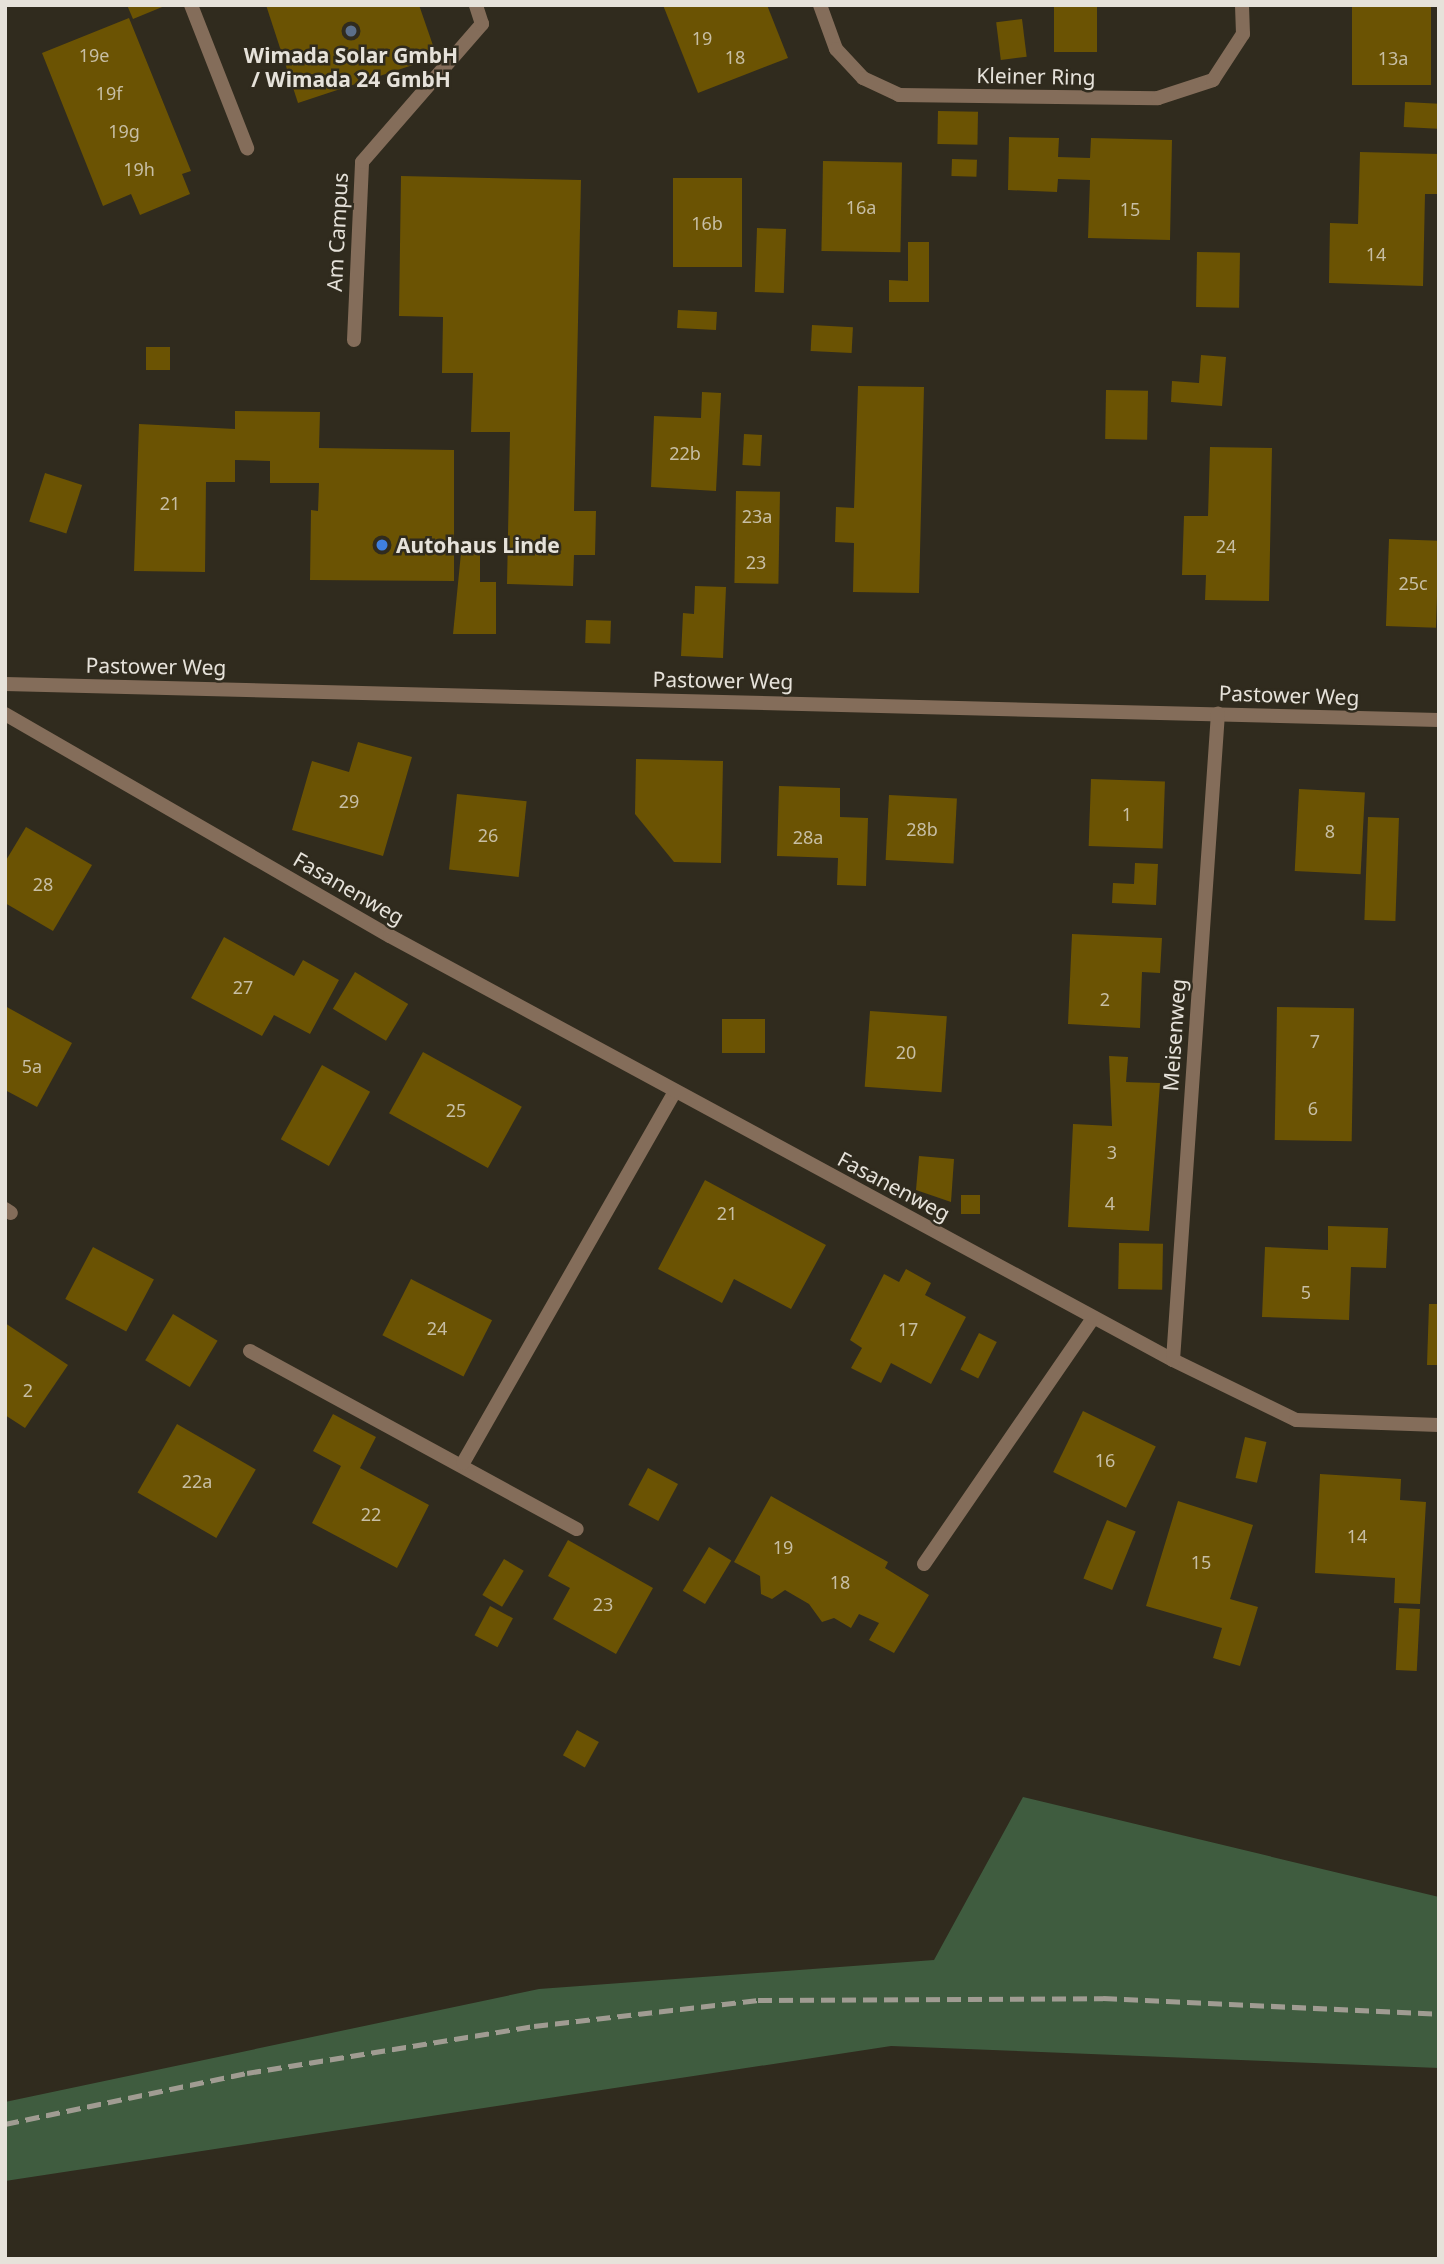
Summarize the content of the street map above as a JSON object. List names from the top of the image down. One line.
{"streets":{"street":["Kleiner Ring","Am Campus","Pastower Weg","Fasanenweg","Meisenweg"]},"crossings":[["Pastower Weg","Meisenweg"],["Fasanenweg","Meisenweg"]],"places":["Wimada Solar GmbH / Wimada 24 GmbH","Autohaus Linde"],"house_numbers":["19","19e","18","13a","19f","19g","19h","16a","15","16b","14","22b","21","23a","24","23","25c","29","1","28b","8","26","28a","28","27","2","7","20","5a","6","25","3","4","21","5","24","17","2","16","22a","22","14","19","15","18","23"]}
